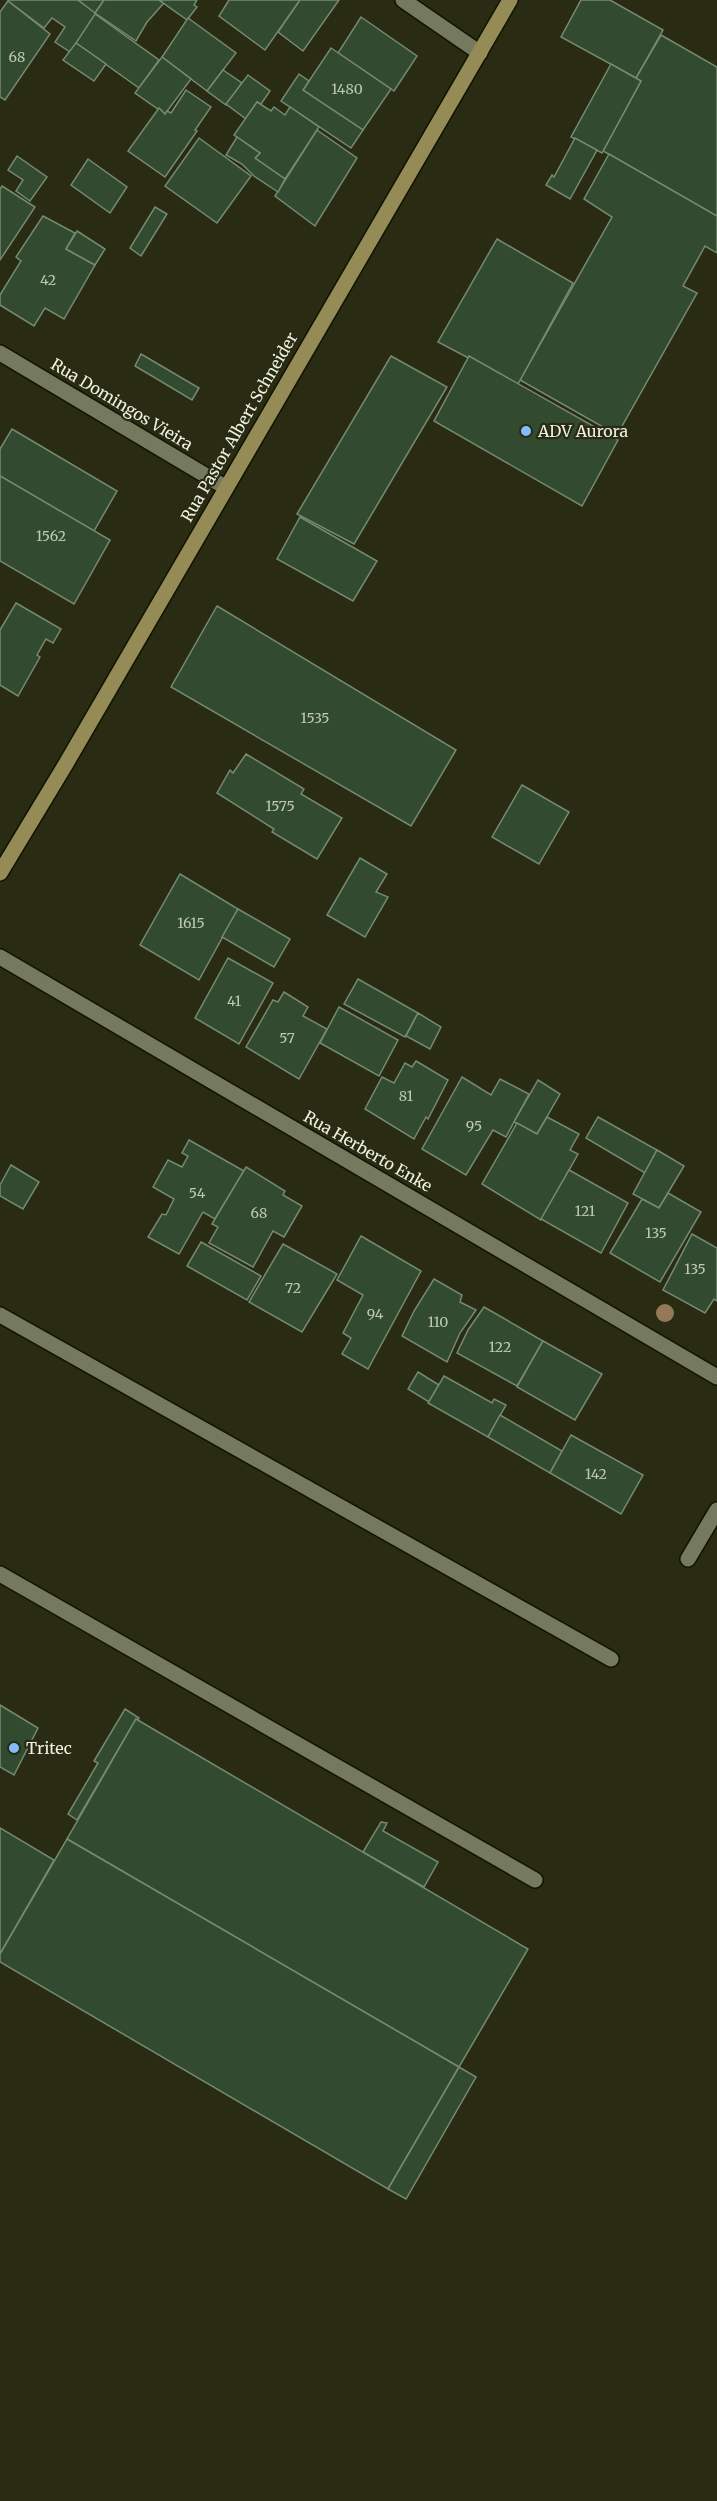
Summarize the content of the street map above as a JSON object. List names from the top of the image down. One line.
{"streets":{"main road":["Rua Pastor Albert Schneider"],"street":["Rua Domingos Vieira","Rua Herberto Enke"]},"crossings":[["Rua Domingos Vieira","Rua Pastor Albert Schneider"]],"places":["ADV Aurora","Tritec"],"house_numbers":["68","1480","42","1562","1535","1575","1615","41","57","81","95","54","121","68","135","135","72","94","110","122","142"]}
